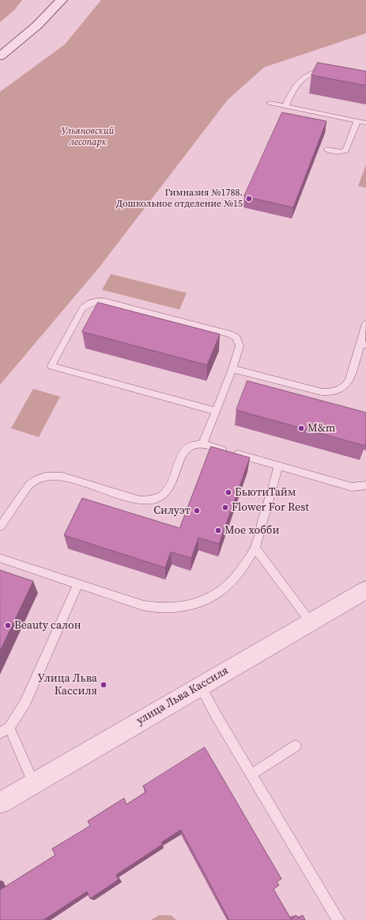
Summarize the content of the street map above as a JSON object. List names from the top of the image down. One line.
{"streets":{"street":["улица Льва Кассиля"]},"parks":["Ульяновский лесопарк"],"places":["Гимназия №1788. Дошкольное отделение №15","M&m","БьютиТайм","Flower For Rest","Силуэт","Мое хобби","Beauty салон","Улица Льва Кассиля"]}
